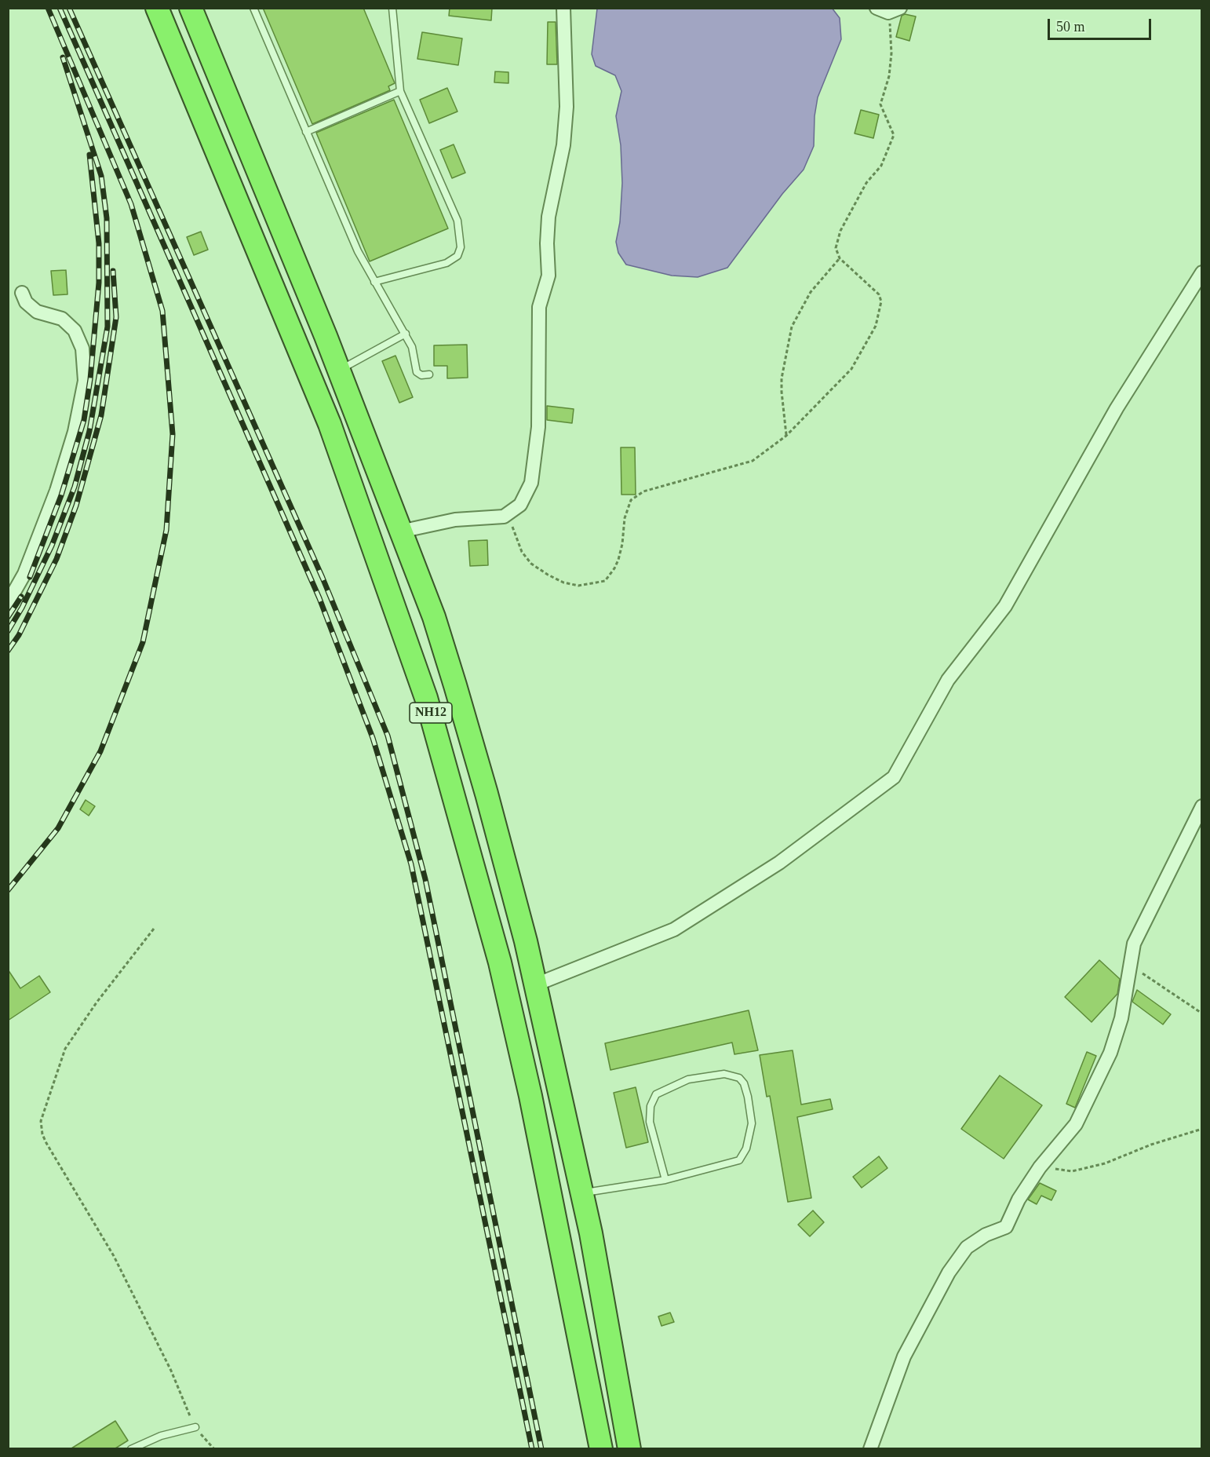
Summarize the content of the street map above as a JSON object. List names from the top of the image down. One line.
{"streets":{"highway":["NH12"]},"scale_bar":"50 m"}
